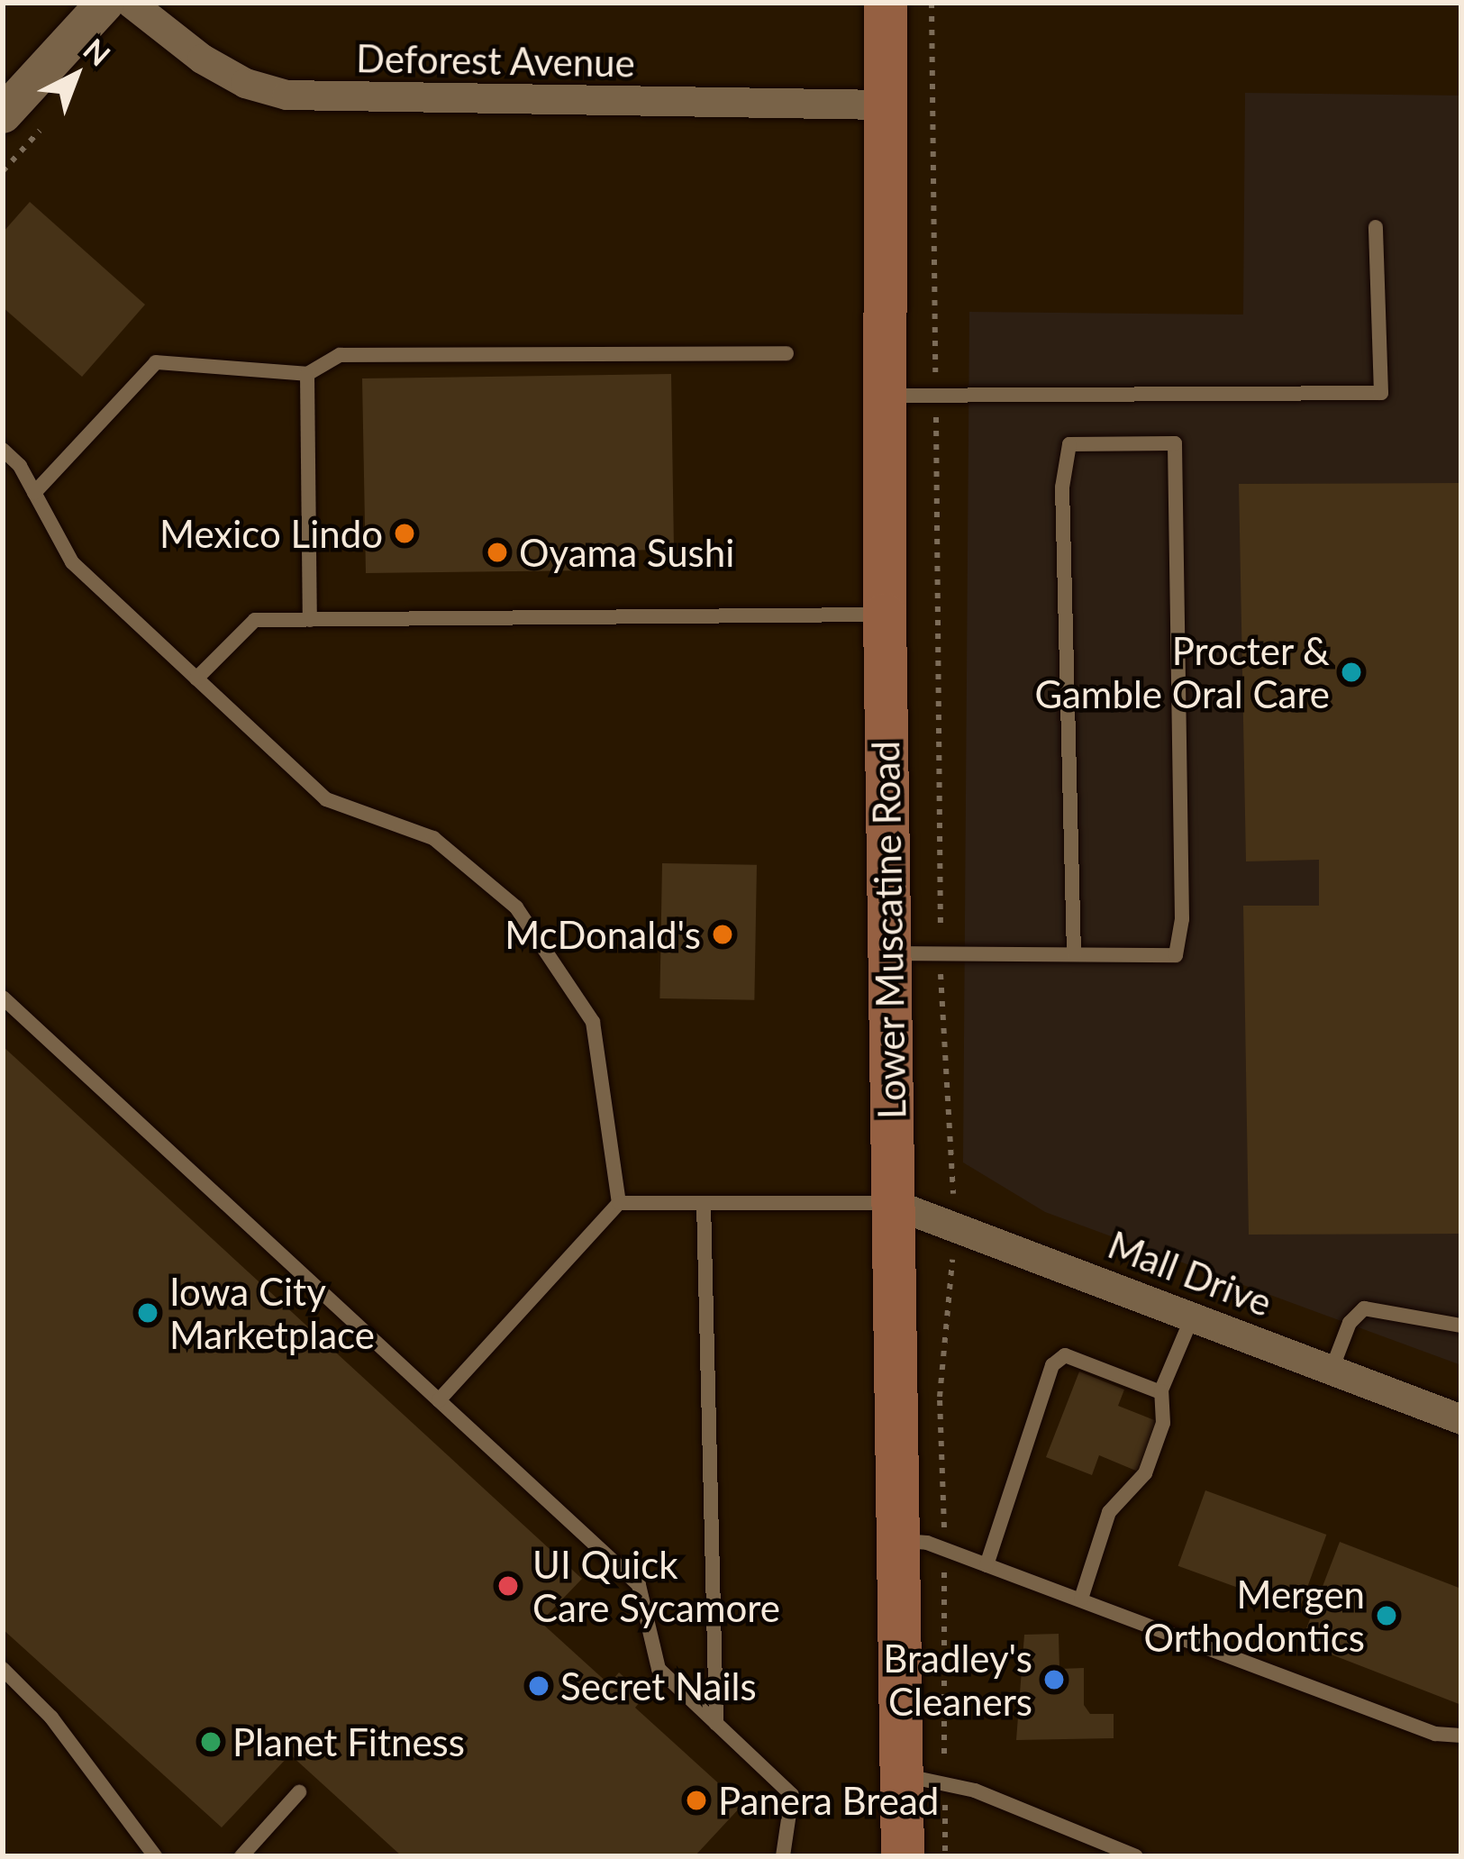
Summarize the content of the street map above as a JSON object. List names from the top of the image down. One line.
{"streets":{"main road":["Lower Muscatine Road"],"street":["Deforest Avenue","Mall Drive"]},"crossings":[["Deforest Avenue","Lower Muscatine Road"],["Lower Muscatine Road","Mall Drive"]],"places":["Mexico Lindo","Oyama Sushi","Procter & Gamble Oral Care","McDonald's","Iowa City Marketplace","UI Quick Care Sycamore","Mergen Orthodontics","Bradley's Cleaners","Secret Nails","Planet Fitness","Panera Bread"],"north":"top right"}
